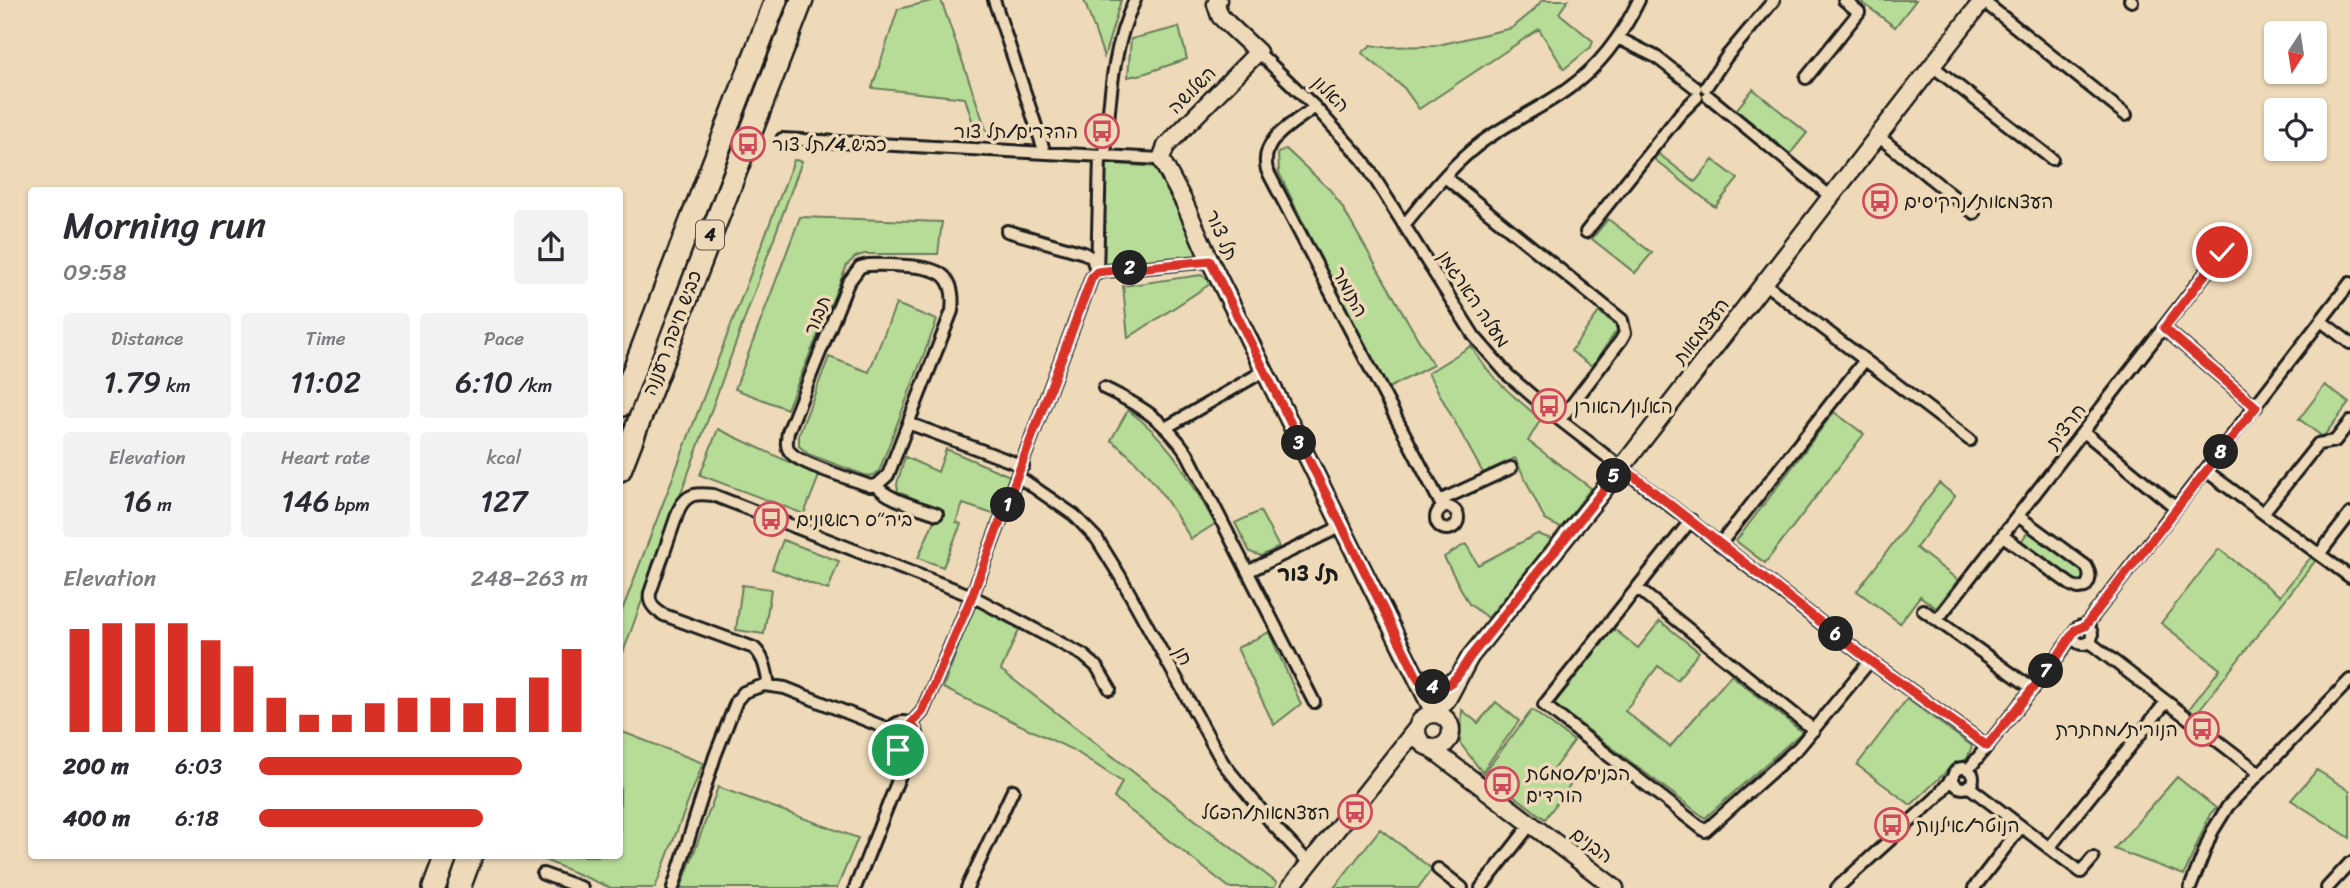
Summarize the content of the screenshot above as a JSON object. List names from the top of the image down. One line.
{"streets":{"highway":["4","כביש חיפה רעננה"],"street":["השלושה","האלון","תל צור","התומר","מעלה הארגמן","תבור","העצמאות","חרצית","חן","הבנים"]},"crossings":[["השלושה","האלון"],["השלושה","תל צור"],["האלון","התומר"],["האלון","מעלה הארגמן"],["תל צור","העצמאות"],["תל צור","הבנים"],["מעלה הארגמן","העצמאות"],["העצמאות","הבנים"]],"districts":["תל צור"],"places":{"bus stop":["ההדרים/תל צור","כביש 4/תל צור","העצמאות/נרקיסים","האלון/האורן","ביה״ס ראשונים","הנורית/מחתרת","הבנים/סמטת הורדים","העצמאות/הפטל","הנוטר/אילנות"]},"north":"bottom","page":{"heading":["Morning run","09:58"],"pins":["2","3","8","5","1","6","7","4"],"stats":[["Distance","1.79 km"],["Time","11:02"],["Pace","6:10 /km"],["Elevation","16 m"],["Heart rate","146 bpm"],["kcal","127"]],"chart":["Elevation","248–263 m"],"list":[{"name":"200 m","note":"6:03"},{"name":"400 m","note":"6:18"}]}}
